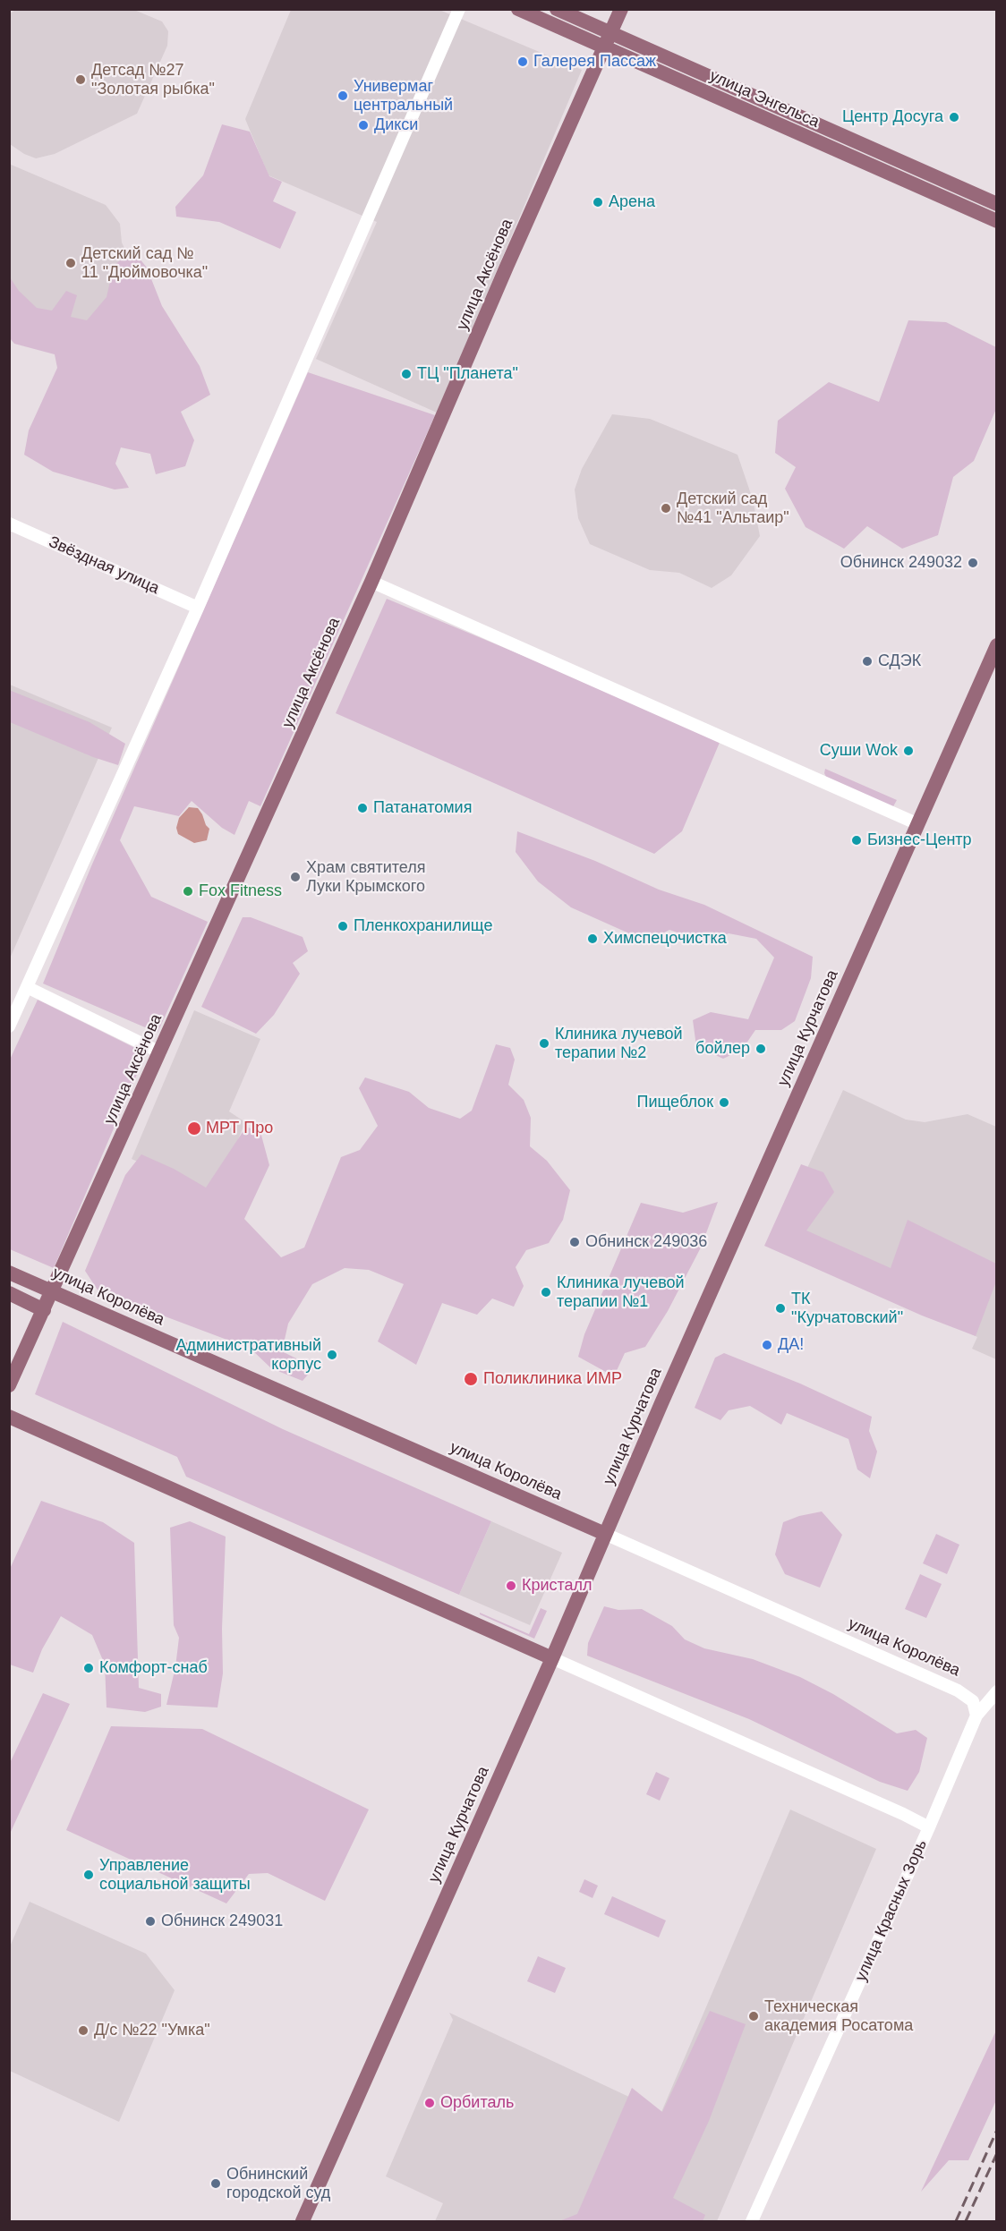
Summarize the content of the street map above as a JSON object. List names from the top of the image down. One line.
{"streets":{"main road":["улица Энгельса","улица Аксёнова","улица Курчатова","улица Королёва"],"street":["Звёздная улица","улица Красных Зорь"]},"crossings":[["улица Энгельса","улица Аксёнова"],["улица Аксёнова","улица Королёва"],["улица Курчатова","улица Королёва"],["улица Королёва","улица Красных Зорь"]],"places":["Галерея Пассаж","Детсад №27 \"Золотая рыбка\"","Универмаг центральный","Центр Досуга","Дикси","Арена","Детский сад № 11 \"Дюймовочка\"","ТЦ \"Планета\"","Детский сад №41 \"Альтаир\"","Обнинск 249032","СДЭК","Суши Wok","Патанатомия","Бизнес-Центр","Храм святителя Луки Крымского","Fox Fitness","Пленкохранилище","Химспецочистка","Клиника лучевой терапии №2","бойлер","Пищеблок","МРТ Про","Обнинск 249036","Клиника лучевой терапии №1","ТК \"Курчатовский\"","ДА!","Административный корпус","Поликлиника ИМР","Кристалл","Комфорт-снаб","Управление социальной защиты","Обнинск 249031","Техническая академия Росатома","Д/с №22 \"Умка\"","Орбиталь","Обнинский городской суд"]}
